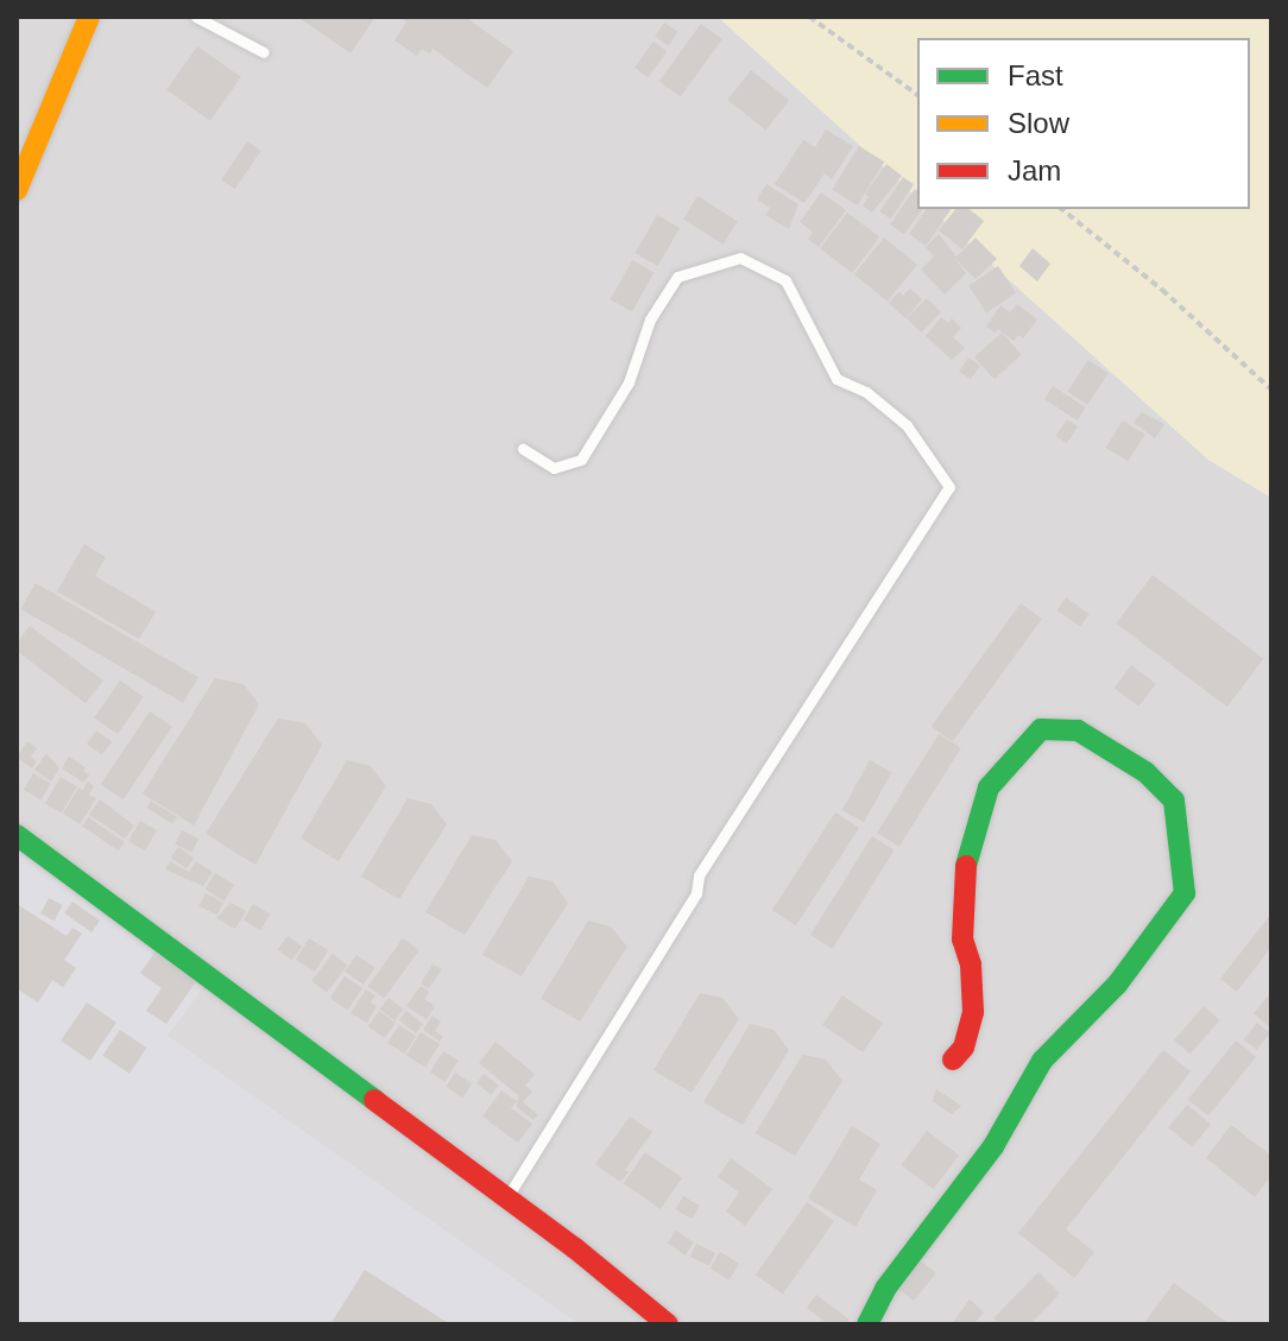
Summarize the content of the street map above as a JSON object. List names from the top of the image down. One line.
{"legend":["Fast","Slow","Jam"]}
